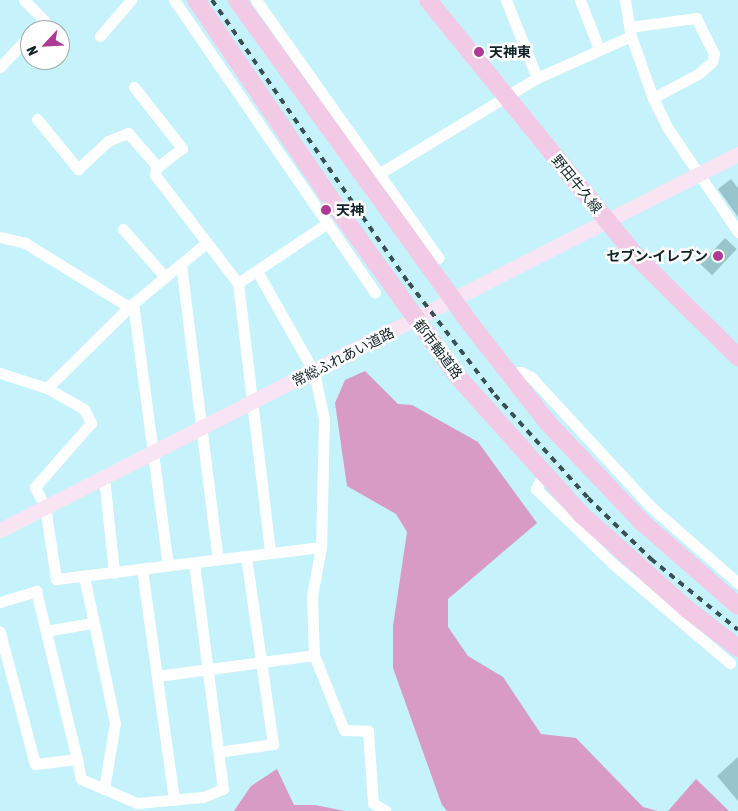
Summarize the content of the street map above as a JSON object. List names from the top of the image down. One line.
{"streets":{"main road":["野田牛久線","都市軸道路"],"street":["常総ふれあい道路"]},"crossings":[["野田牛久線","常総ふれあい道路"],["都市軸道路","常総ふれあい道路"]],"places":["天神東","天神","セブン-イレブン"],"north":"bottom left"}
